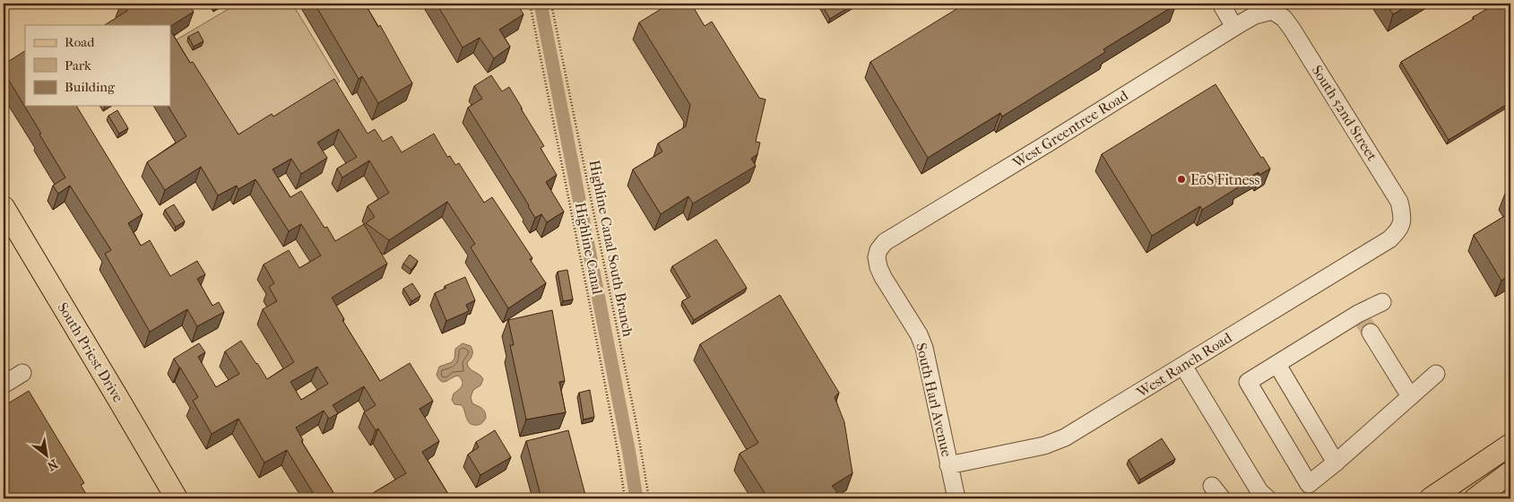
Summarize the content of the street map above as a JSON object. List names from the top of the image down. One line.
{"streets":{"main road":["South Priest Drive"],"street":["South 52nd Street","West Greentree Road","West Ranch Road","South Harl Avenue"],"path":["Highline Canal","Highline Canal South Branch"]},"crossings":[["South 52nd Street","West Greentree Road"],["South 52nd Street","West Ranch Road"],["West Greentree Road","South Harl Avenue"],["West Ranch Road","South Harl Avenue"]],"places":["EōS Fitness"],"legend":["Road","Park","Building"],"north":"bottom right"}
